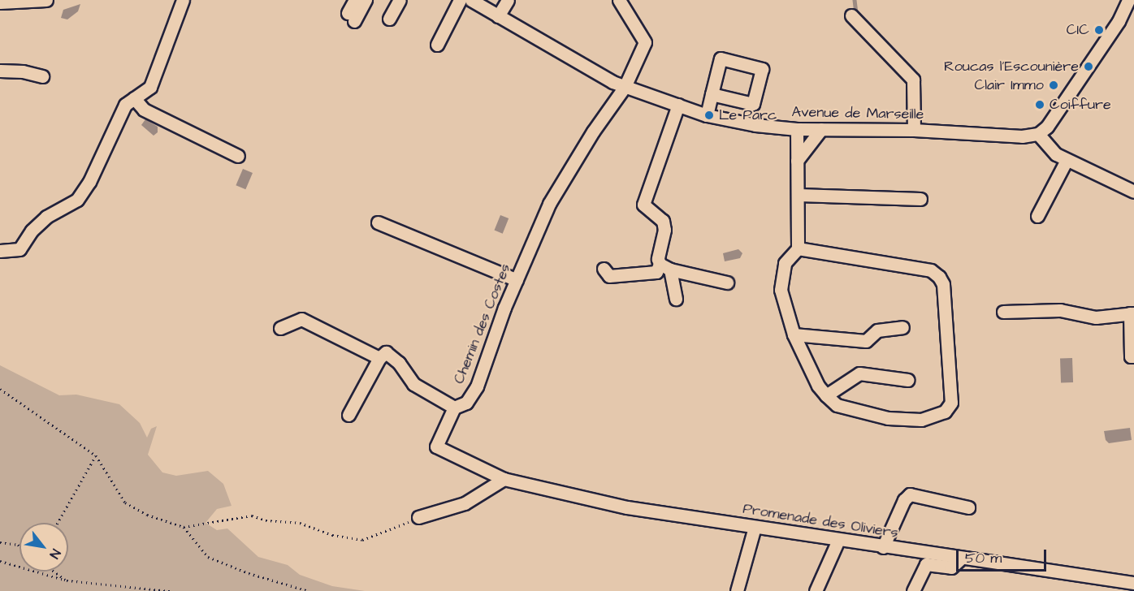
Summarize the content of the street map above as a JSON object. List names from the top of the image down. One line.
{"streets":{"street":["Avenue de Marseille","Chemin des Costes","Promenade des Oliviers"]},"crossings":[["Avenue de Marseille","Chemin des Costes"],["Chemin des Costes","Promenade des Oliviers"]],"places":["CIC","Roucas l'Escounière","Clair Immo","Coiffure","Le Parc"],"scale_bar":"50 m","north":"bottom right"}
